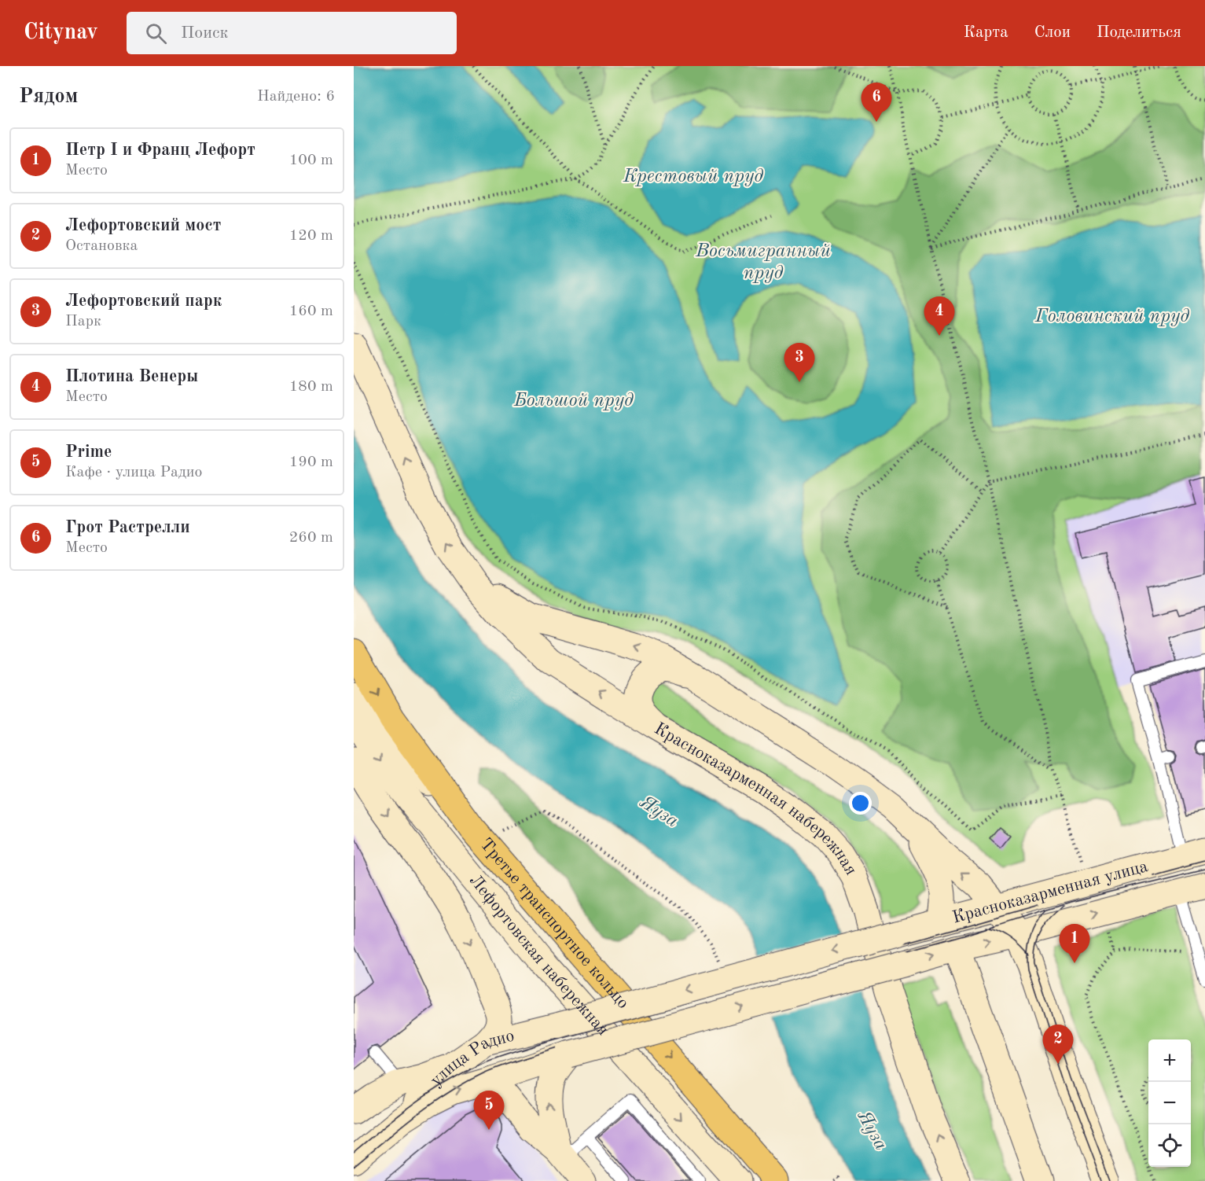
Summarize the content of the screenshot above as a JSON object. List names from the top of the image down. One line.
{"streets":{"main road":["Красноказарменная набережная","Красноказарменная улица","Третье транспортное кольцо","Лефортовская набережная","улица Радио"]},"crossings":[["Красноказарменная улица","улица Радио"]],"water":["Крестовый пруд","Восьмигранный пруд","Головинский пруд","Большой пруд","Яуза"],"page":{"header":"Citynav","search":"Поиск","nav":["Карта","Слои","Поделиться"],"heading":["Рядом","Найдено: 6"],"pins":["6","4","3","1","2","5"],"list":[{"mark":"1","name":"Петр I и Франц Лефорт","note":"Место","value":"100 m"},{"mark":"2","name":"Лефортовский мост","note":"Остановка","value":"120 m"},{"mark":"3","name":"Лефортовский парк","note":"Парк","value":"160 m"},{"mark":"4","name":"Плотина Венеры","note":"Место","value":"180 m"},{"mark":"5","name":"Prime","note":"Кафе · улица Радио","value":"190 m"},{"mark":"6","name":"Грот Растрелли","note":"Место","value":"260 m"}],"map_buttons":["+","−"]}}
